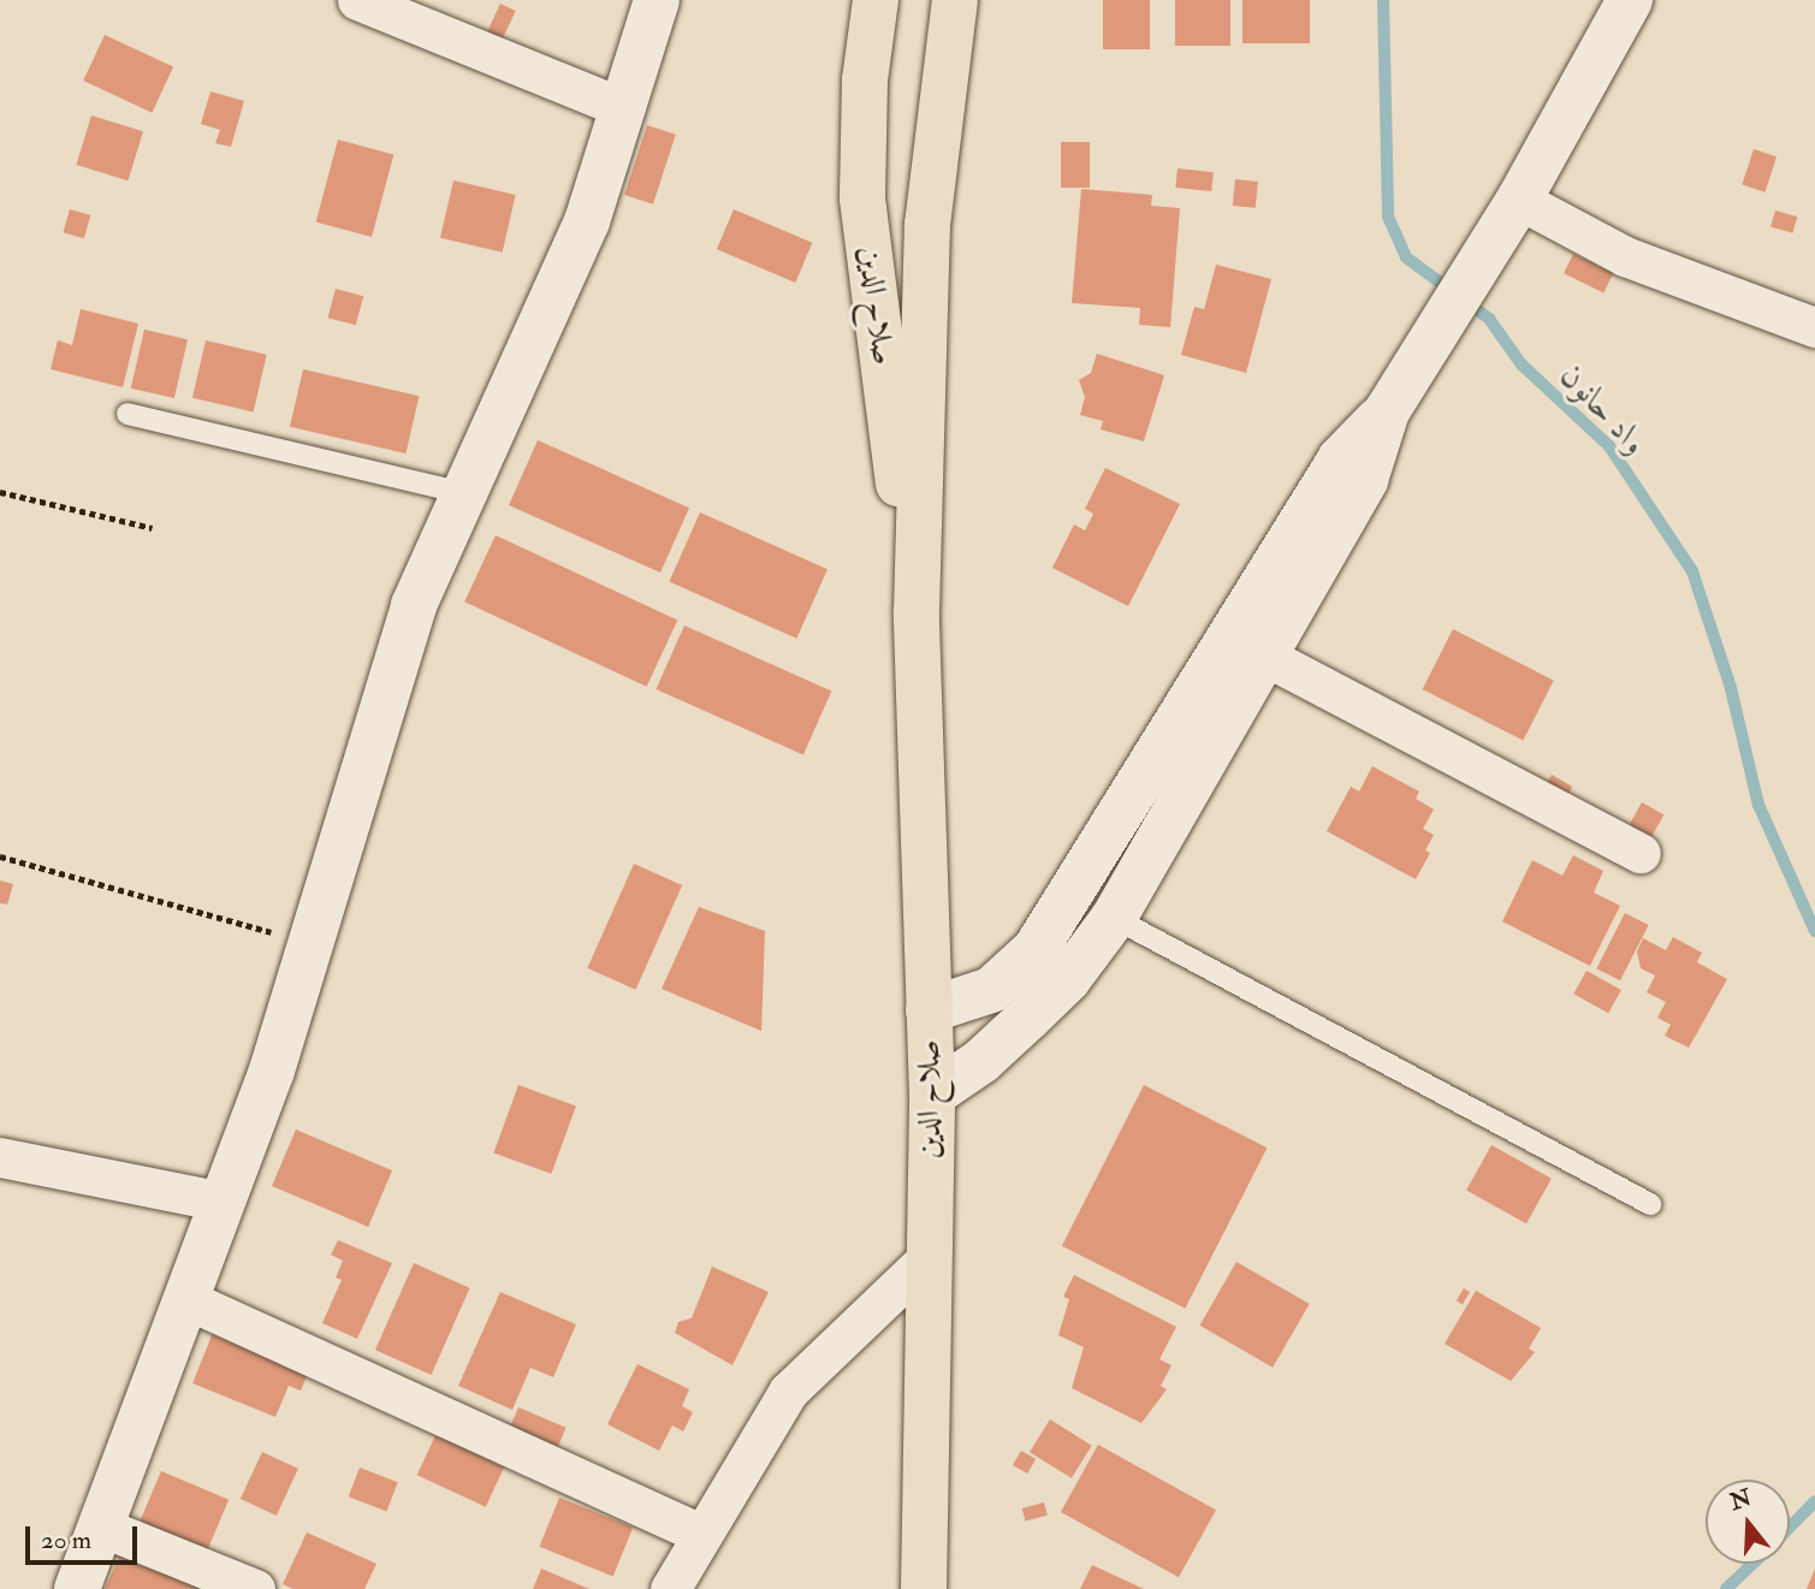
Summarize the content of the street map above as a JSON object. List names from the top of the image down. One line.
{"streets":{"highway":["صلاح الدين"]},"water":["واد حانون"],"scale_bar":"20 m","north":"top"}
